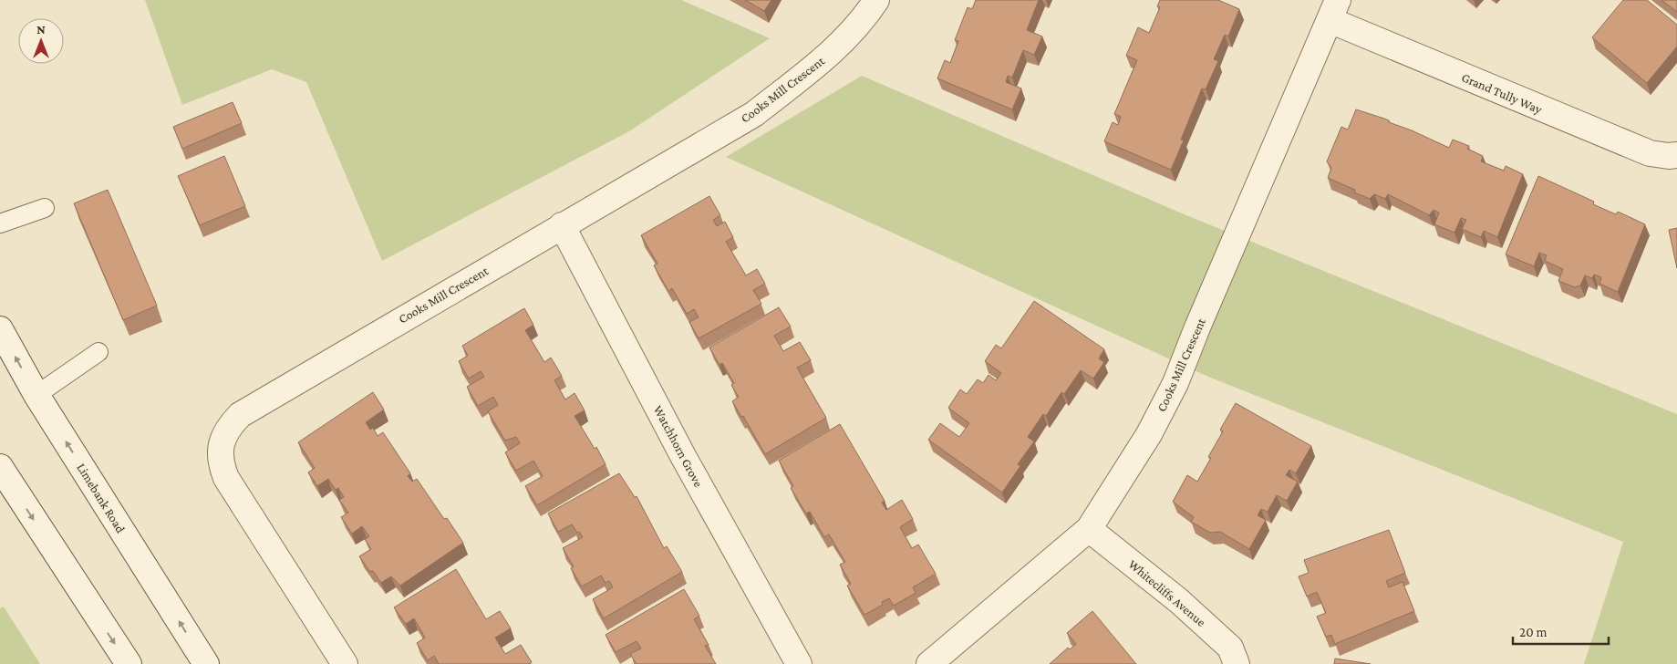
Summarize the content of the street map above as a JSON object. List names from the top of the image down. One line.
{"streets":{"street":["Cooks Mill Crescent","Grand Tully Way","Watchhorn Grove","Limebank Road","Whitecliffs Avenue"]},"crossings":[["Cooks Mill Crescent","Grand Tully Way"],["Cooks Mill Crescent","Watchhorn Grove"],["Cooks Mill Crescent","Whitecliffs Avenue"]],"scale_bar":"20 m","north":"top"}
